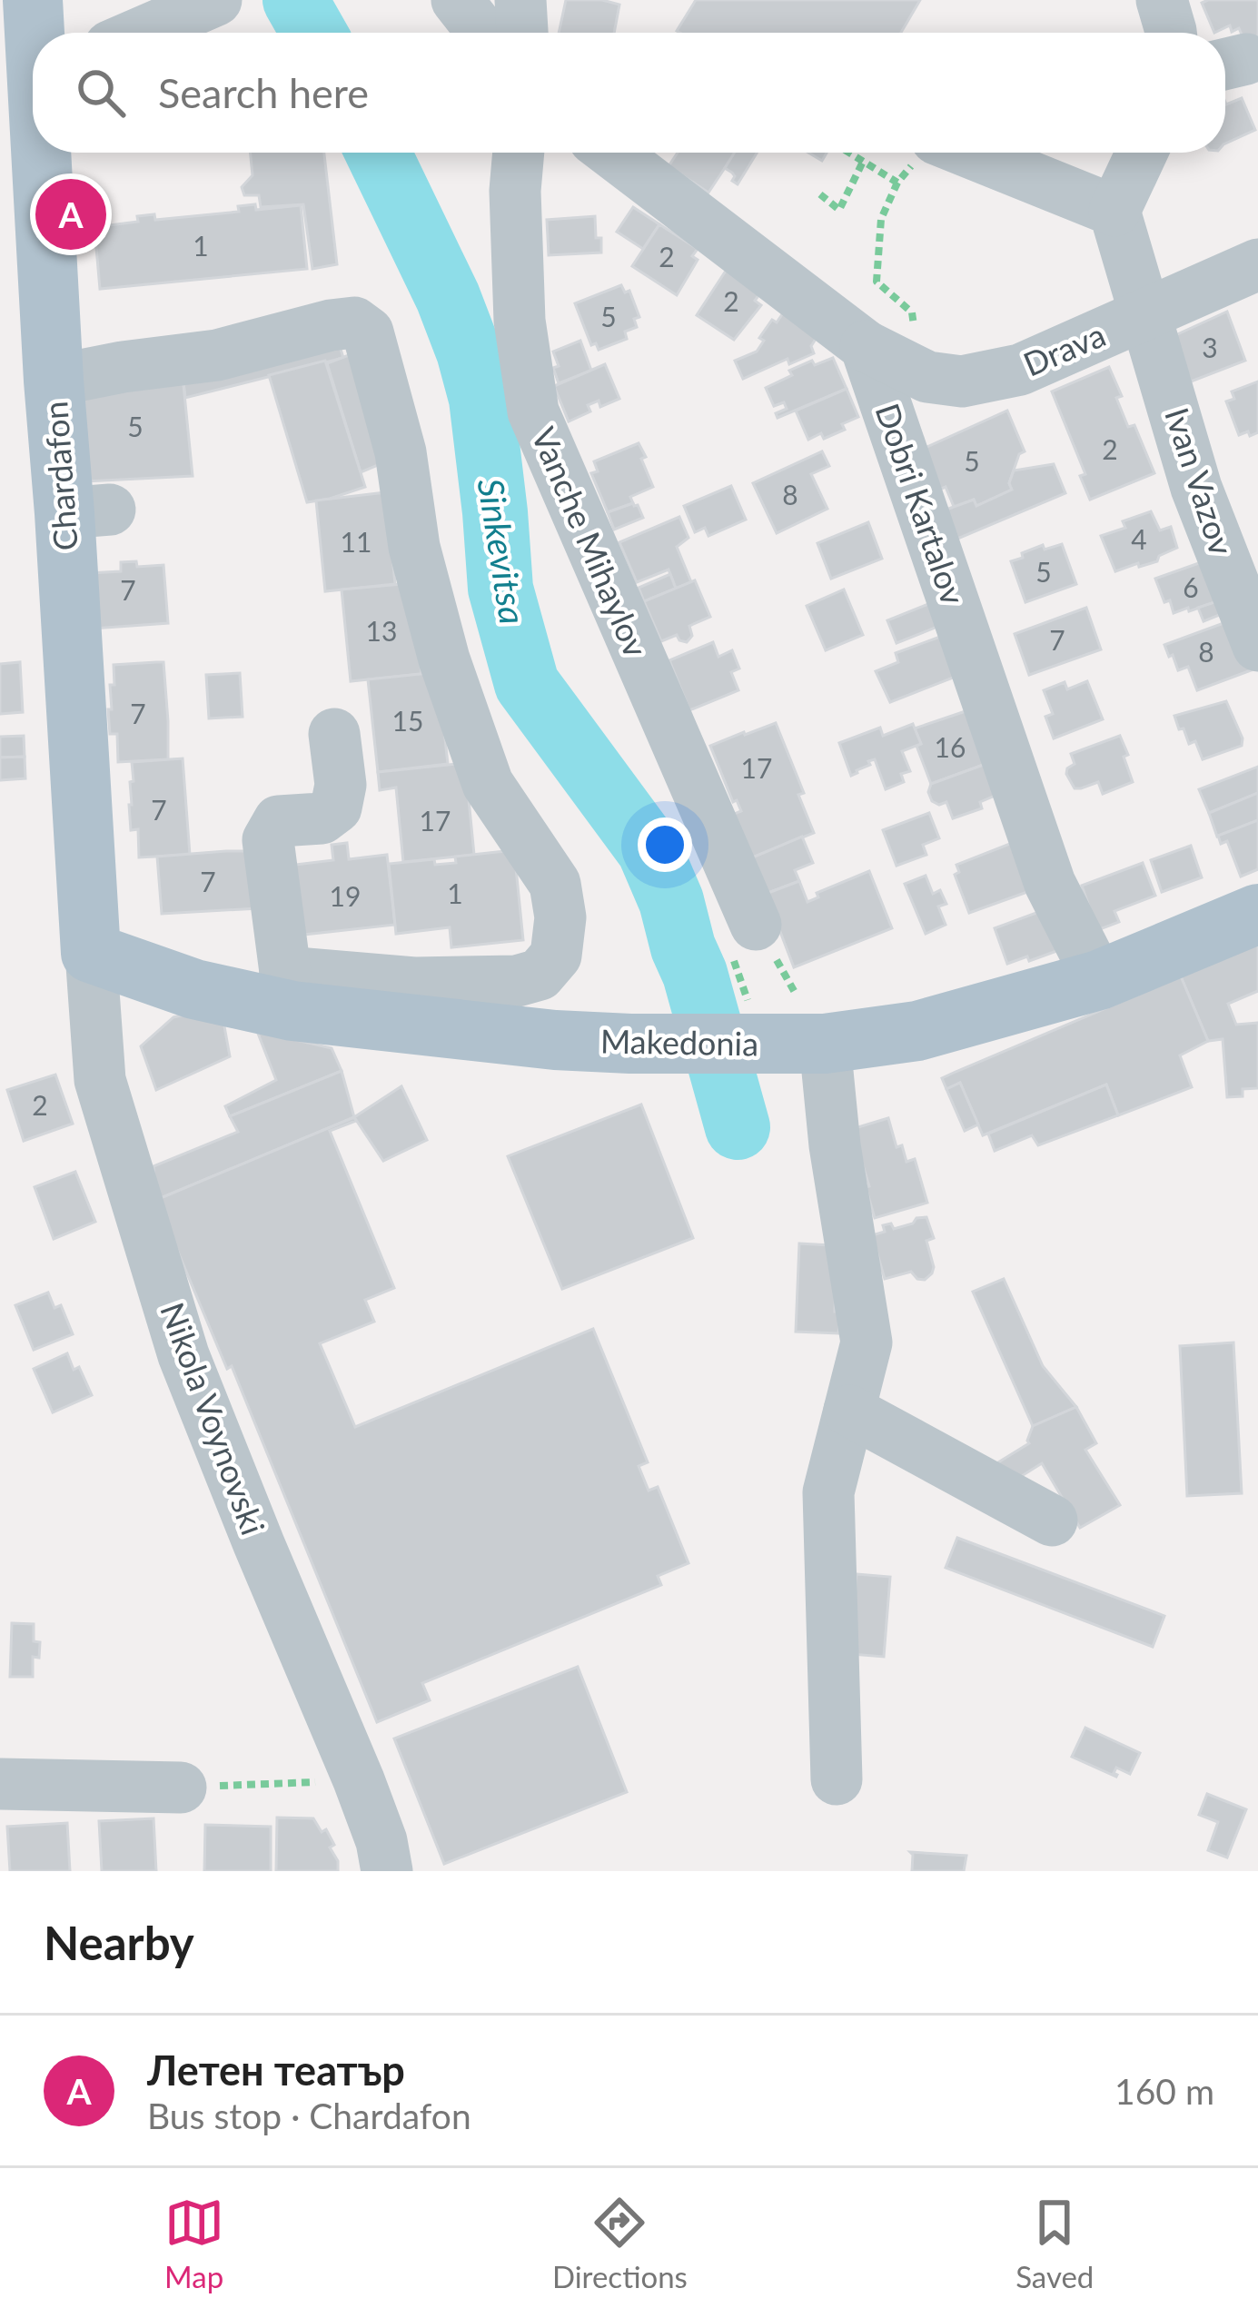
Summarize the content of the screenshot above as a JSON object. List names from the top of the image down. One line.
{"streets":{"main road":["Chardafon","Makedonia"],"street":["Drava","Ivan Vazov","Dobri Kartalov","Vanche Mihaylov","Nikola Voynovski"]},"crossings":[["Drava","Ivan Vazov"],["Drava","Dobri Kartalov"],["Chardafon","Makedonia"],["Chardafon","Nikola Voynovski"],["Dobri Kartalov","Makedonia"],["Makedonia","Nikola Voynovski"]],"water":["Sinkevitsa"],"house_numbers":["1","2","2","5","3","5","2","5","8","4","11","5","6","7","13","7","8","7","15","16","17","7","17","7","1","19","2"],"page":{"search":"Search here","pins":"A","heading":"Nearby","list":[{"mark":"A","name":"Летен театър","note":"Bus stop · Chardafon","value":"160 m"}],"nav":["Map","Directions","Saved"]}}
